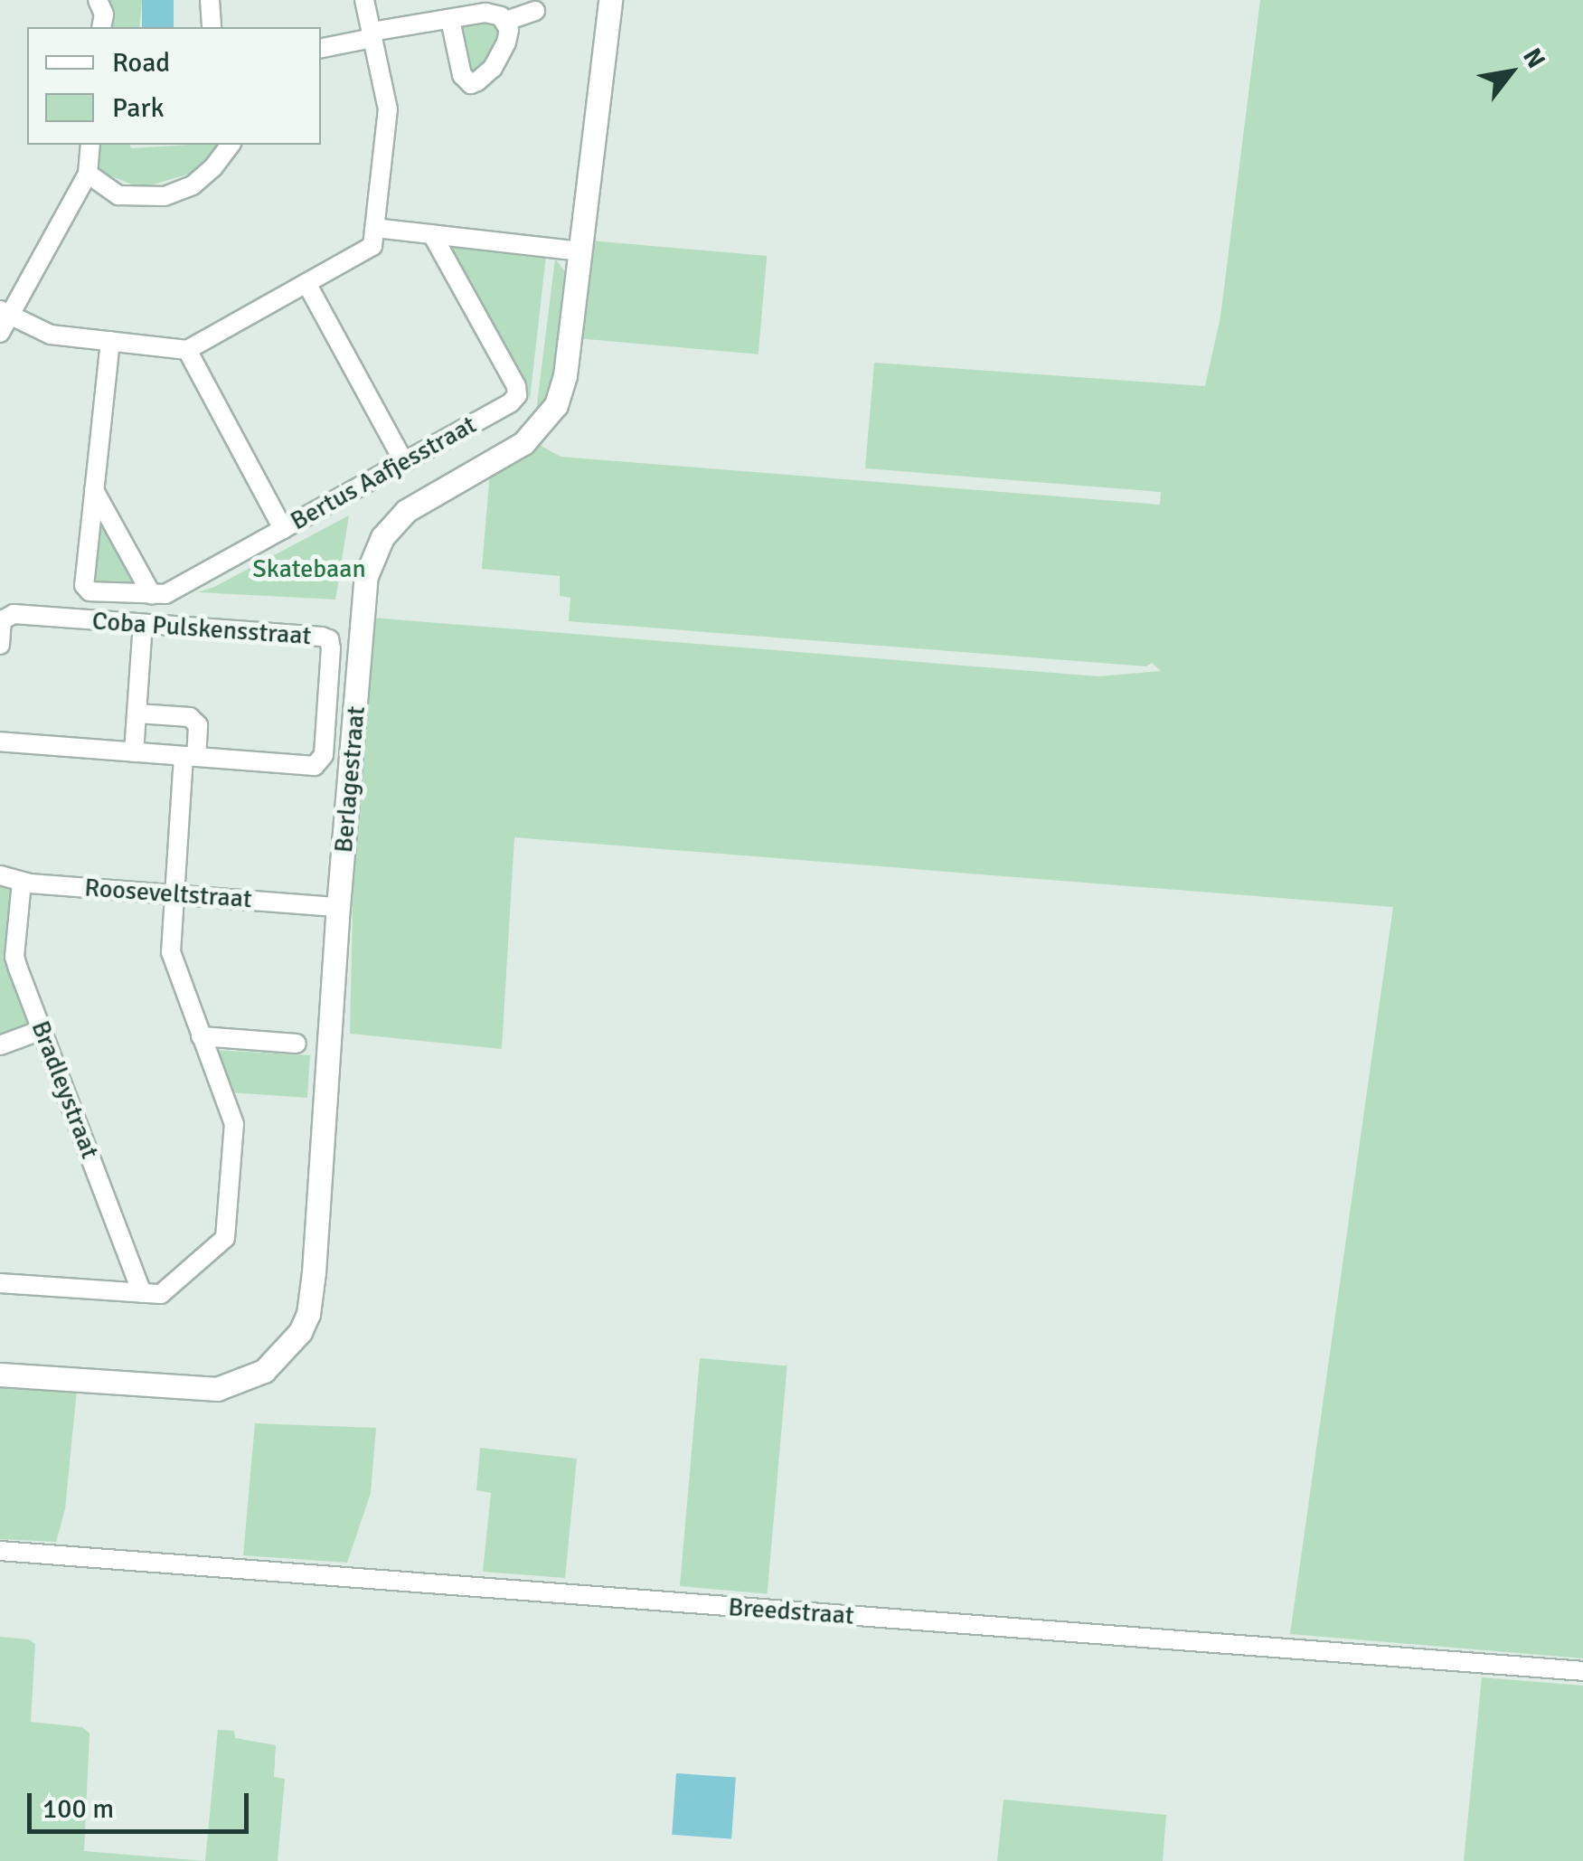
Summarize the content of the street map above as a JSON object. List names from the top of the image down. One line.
{"streets":{"street":["Bertus Aafjesstraat","Coba Pulskensstraat","Berlagestraat","Rooseveltstraat","Bradleystraat","Breedstraat"]},"crossings":[["Bertus Aafjesstraat","Coba Pulskensstraat"],["Berlagestraat","Rooseveltstraat"],["Rooseveltstraat","Bradleystraat"]],"parks":["Skatebaan"],"legend":["Road","Park"],"scale_bar":"100 m","north":"top right"}
